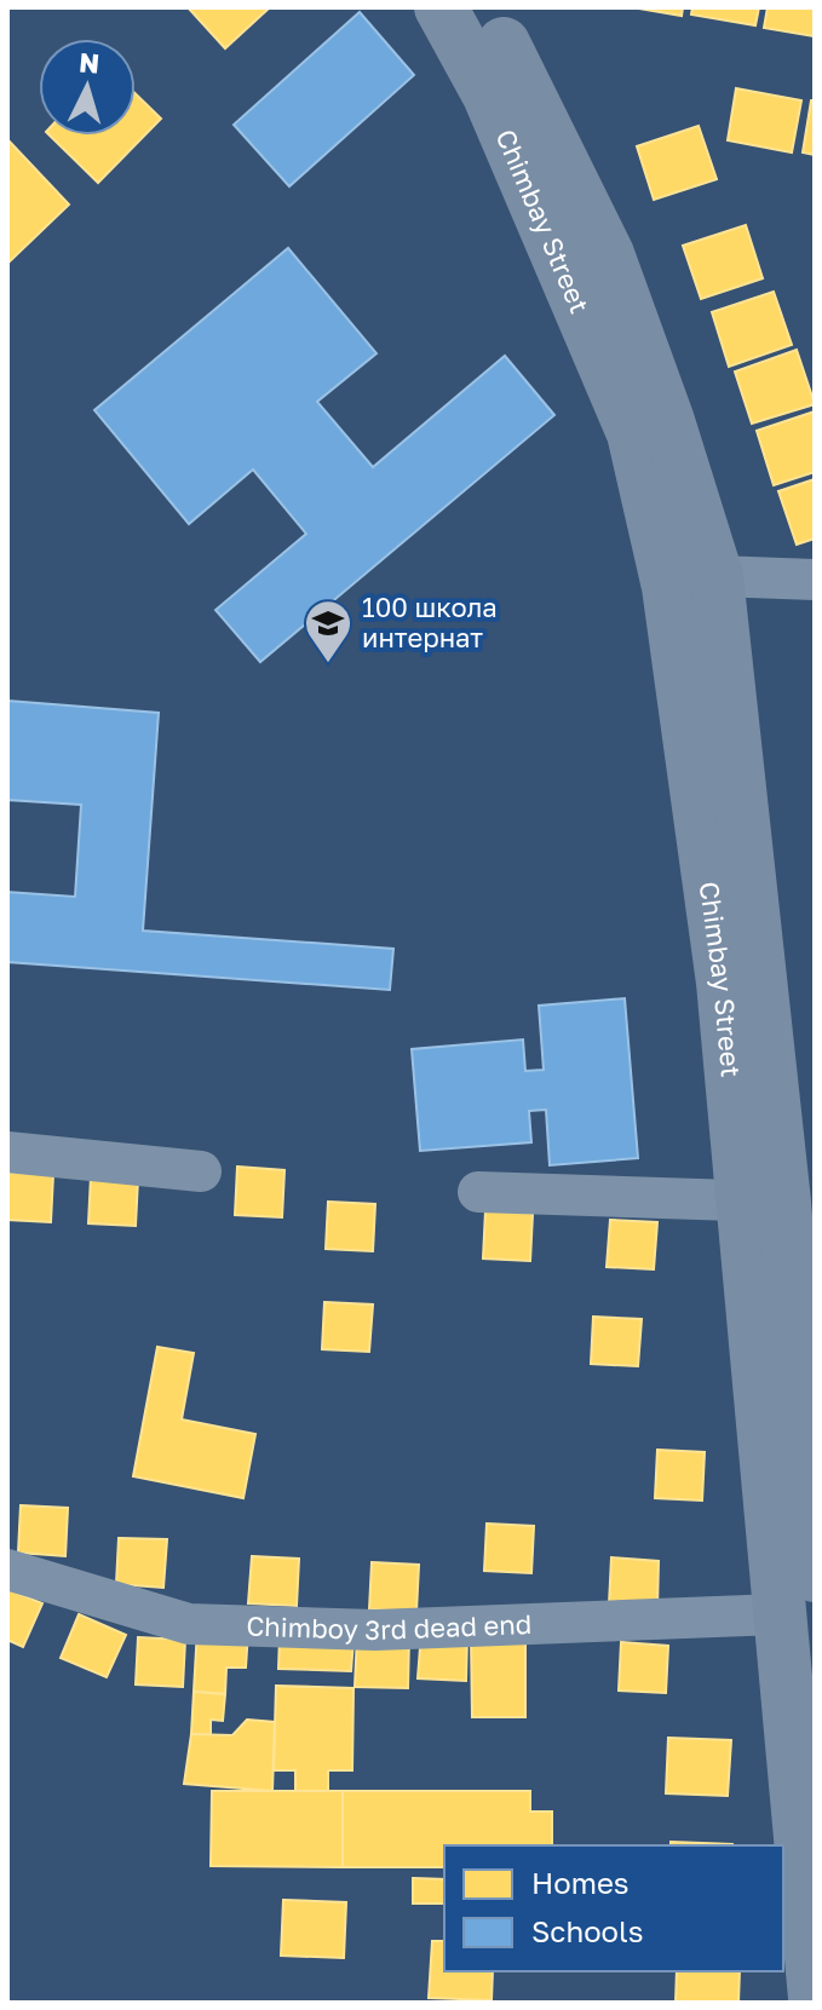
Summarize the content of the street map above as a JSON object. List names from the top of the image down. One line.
{"streets":{"main road":["Chimbay Street"],"street":["Chimboy 3rd dead end"]},"crossings":[["Chimbay Street","Chimboy 3rd dead end"]],"places":{"school or university":["100 школа интернат"]},"legend":["Homes","Schools"],"north":"top"}
